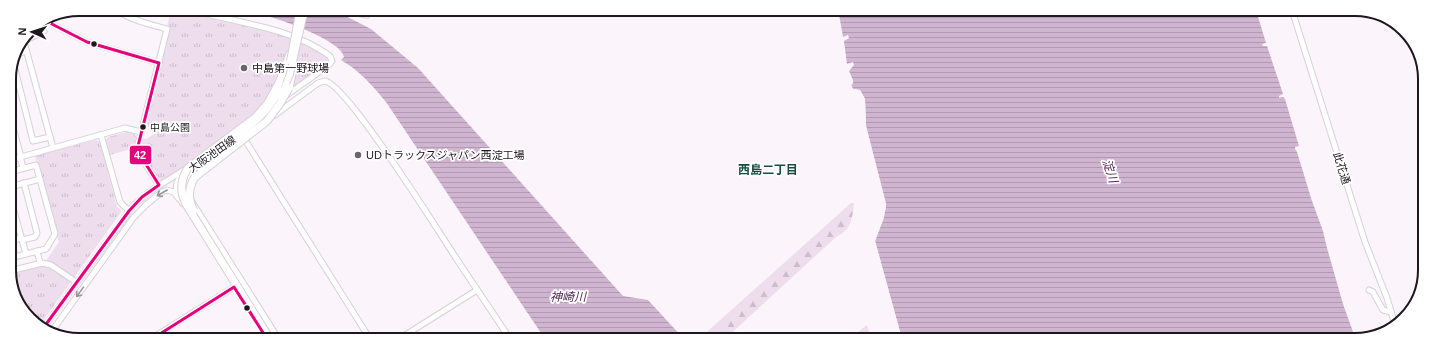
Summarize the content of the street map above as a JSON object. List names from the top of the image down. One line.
{"streets":{"main road":["大阪池田線"],"street":["此花通"]},"districts":["西島二丁目"],"water":["淀川","神崎川"],"places":["中島第一野球場","中島公園","UDトラックスジャパン西淀工場"],"lines":["transit line 42"],"north":"left"}
